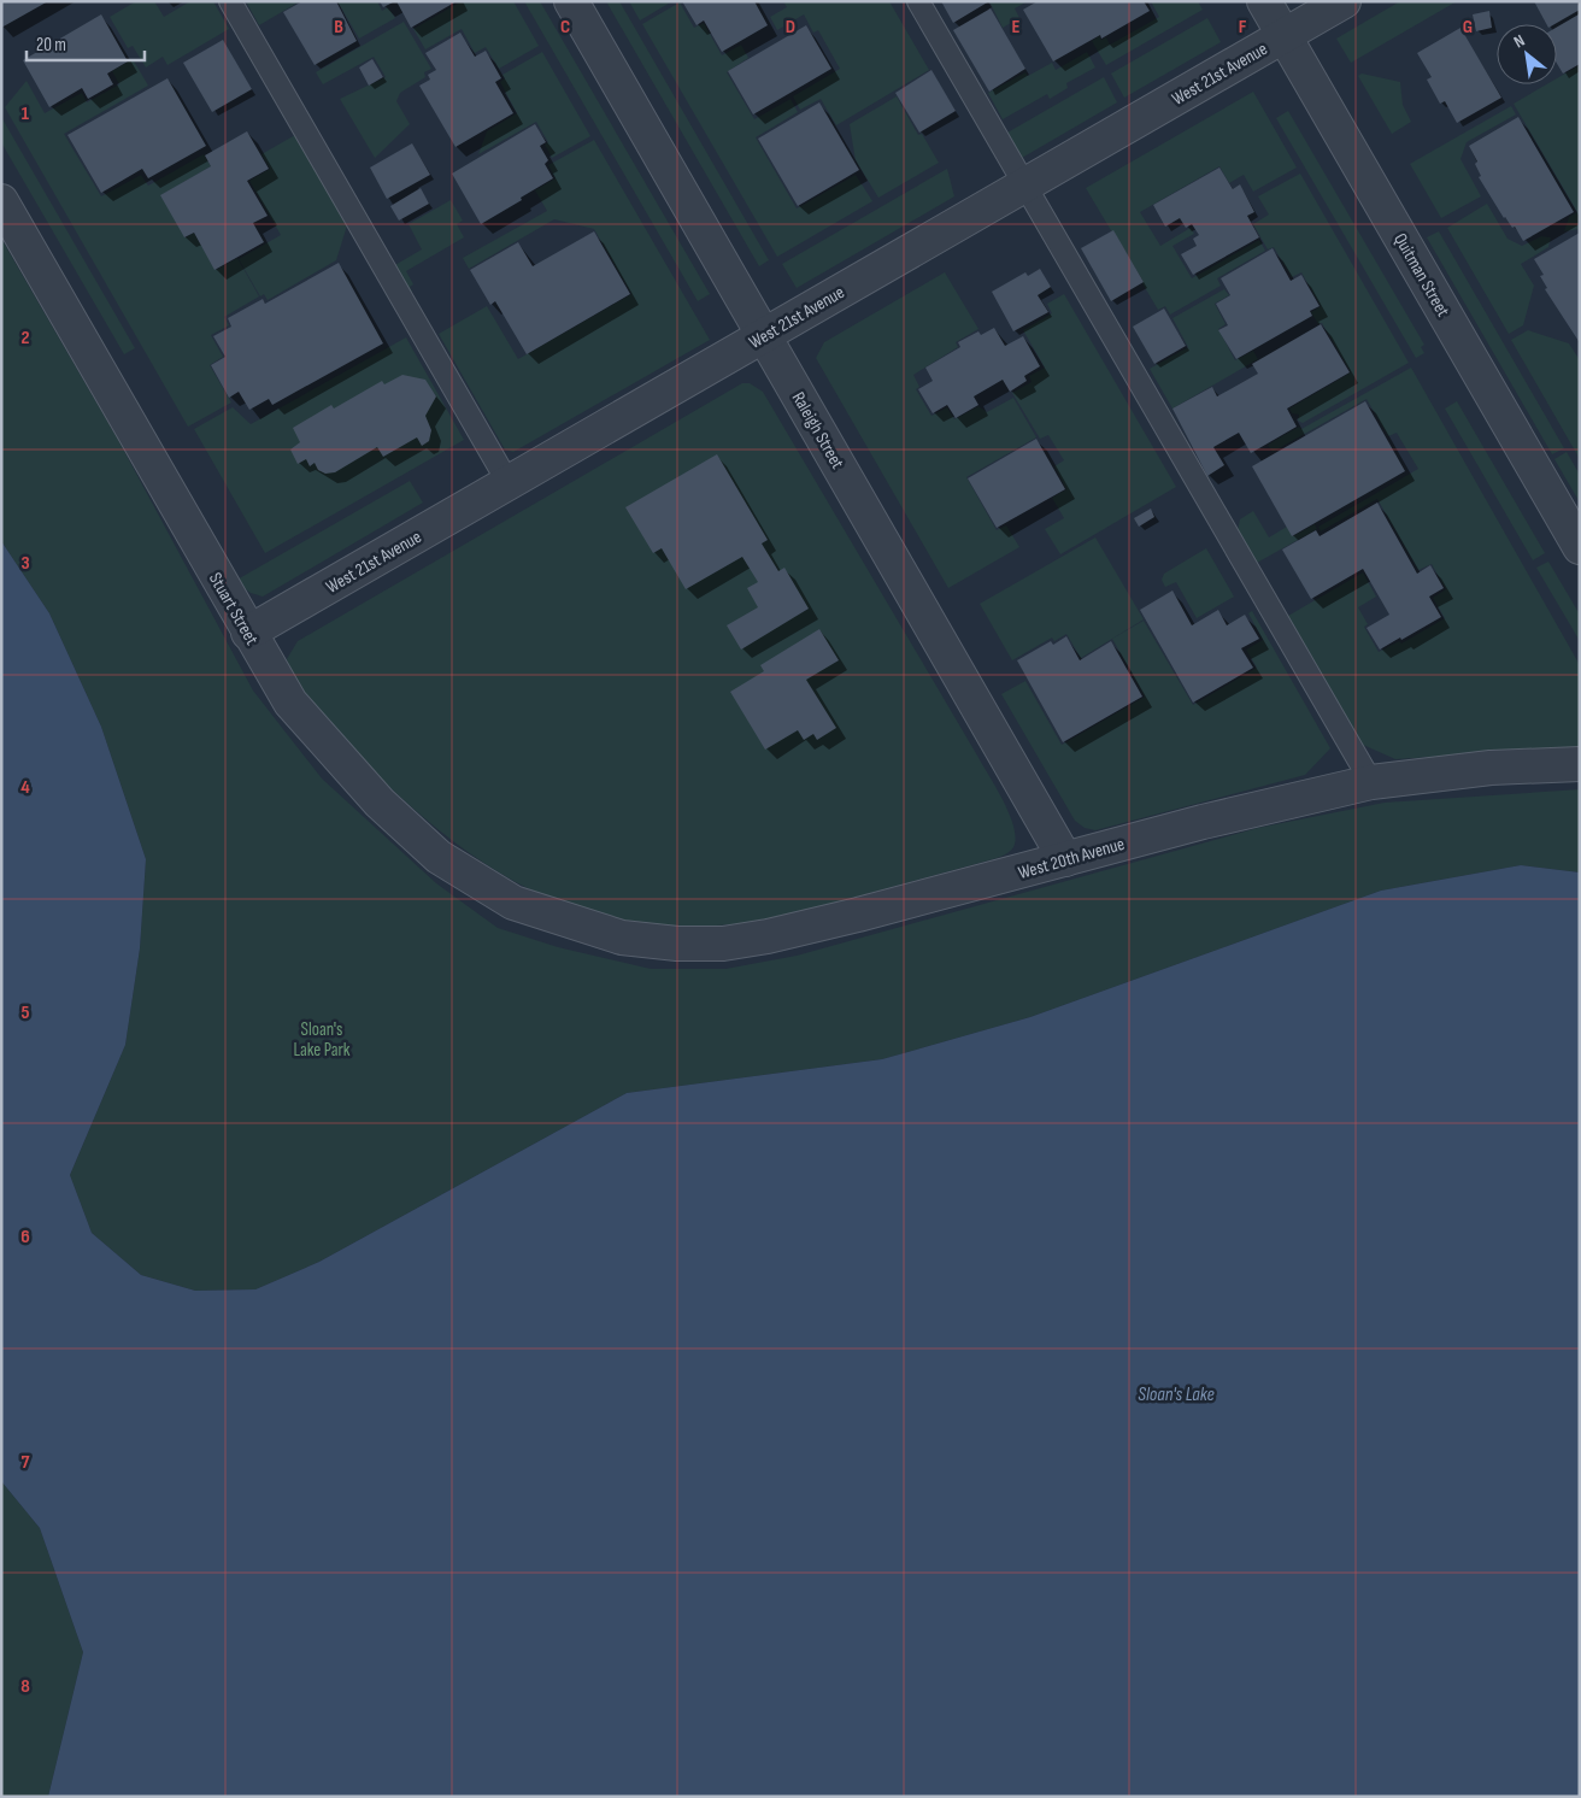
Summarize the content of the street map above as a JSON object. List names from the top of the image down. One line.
{"streets":{"street":["West 21st Avenue","Quitman Street","Raleigh Street","Stuart Street","West 20th Avenue"]},"crossings":[["West 21st Avenue","Quitman Street"],["West 21st Avenue","Raleigh Street"],["West 21st Avenue","Stuart Street"],["Raleigh Street","West 20th Avenue"],["Stuart Street","West 20th Avenue"]],"water":["Sloan's Lake"],"parks":["Sloan's Lake Park"],"scale_bar":"20 m","north":"top left","grid":{"columns":["B","C","D","E","F","G"],"rows":["1","2","3","4","5","6","7","8"]}}
